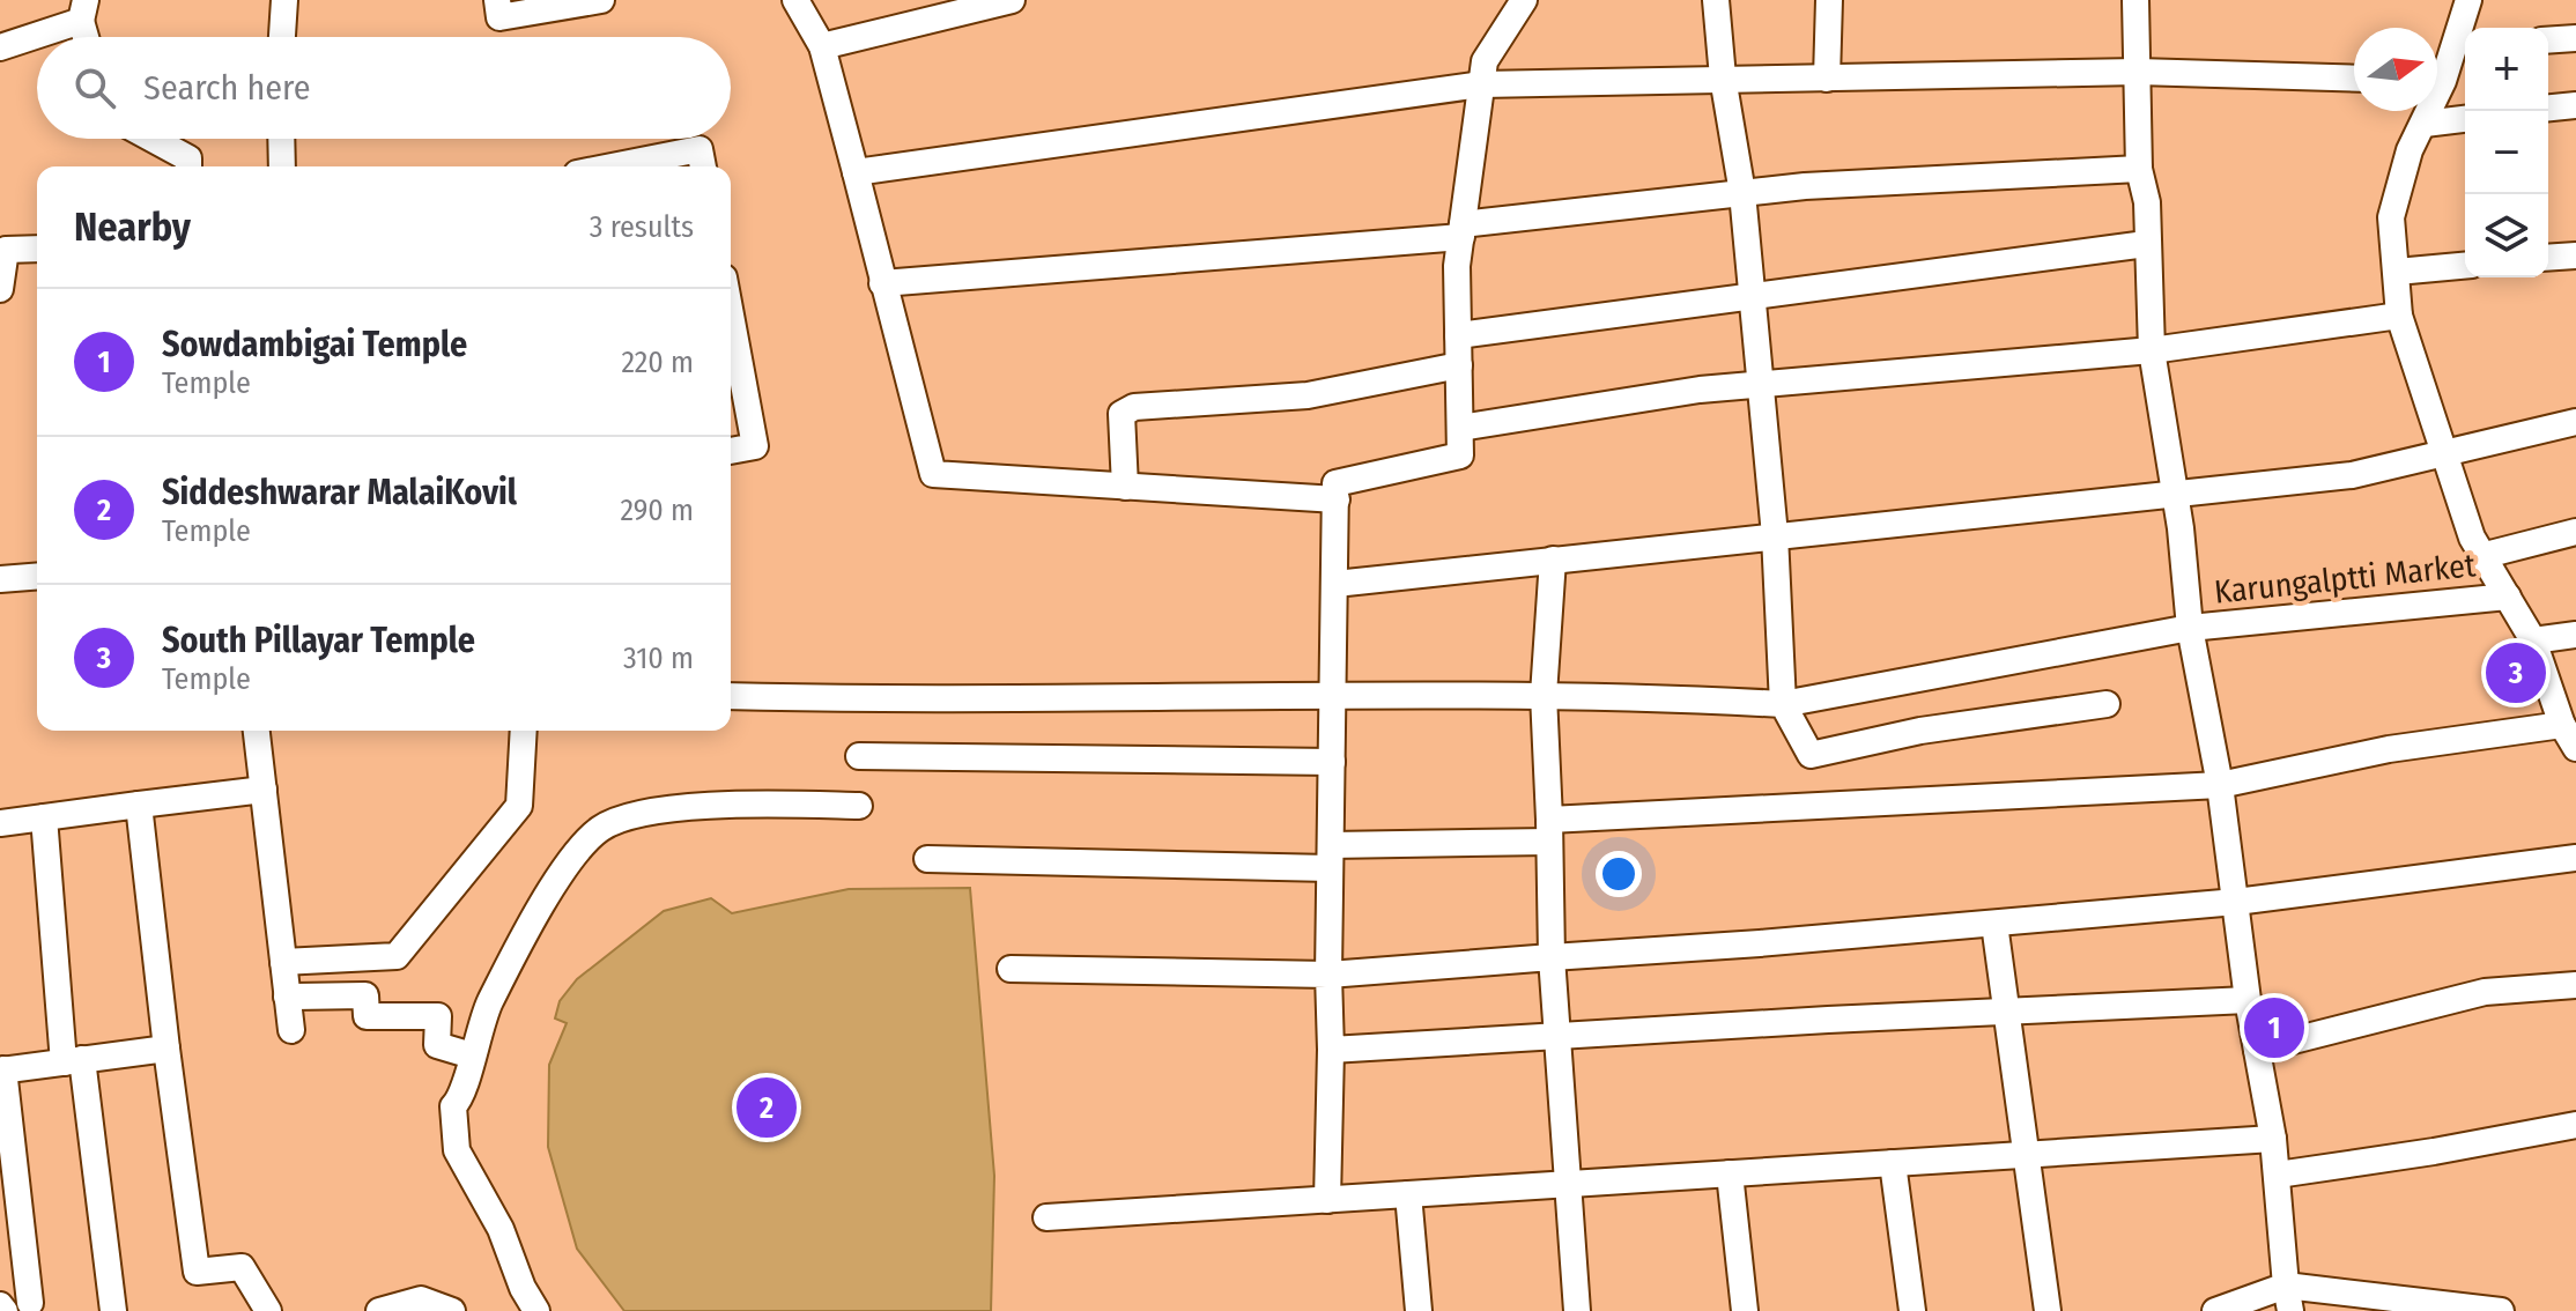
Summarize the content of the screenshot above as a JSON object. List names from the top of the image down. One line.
{"streets":{"street":["Karungalptti Market"]},"north":"right","page":{"map_buttons":["+","−"],"search":"Search here","heading":["Nearby","3 results"],"list":[{"mark":"1","name":"Sowdambigai Temple","note":"Temple","value":"220 m"},{"mark":"2","name":"Siddeshwarar MalaiKovil","note":"Temple","value":"290 m"},{"mark":"3","name":"South Pillayar Temple","note":"Temple","value":"310 m"}],"pins":["3","1","2"]}}
